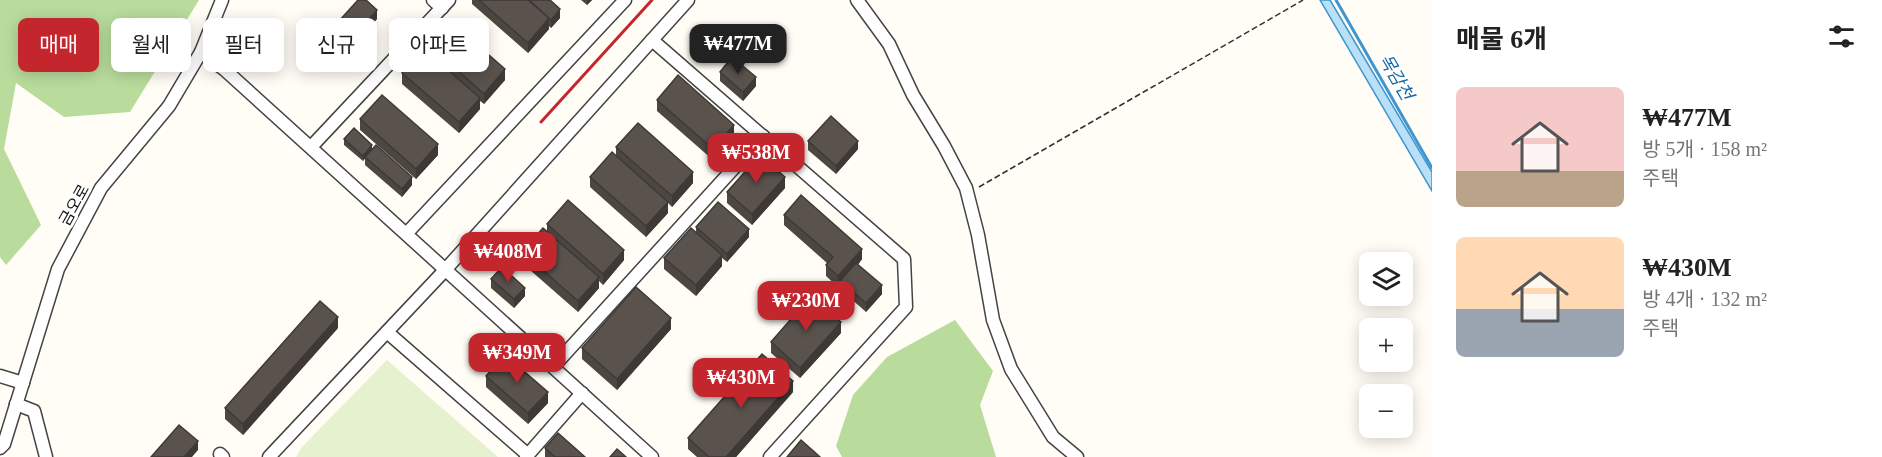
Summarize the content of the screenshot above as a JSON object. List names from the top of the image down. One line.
{"streets":{"street":["금오로"]},"water":["목감천"],"page":{"heading":"매물 6개","chip":["매매","월세","필터","신규","아파트"],"price":["₩477M","₩538M","₩408M","₩230M","₩349M","₩430M"],"list":[{"name":"₩477M","note":"방 5개 · 158 m² · 주택"},{"name":"₩430M","note":"방 4개 · 132 m² · 주택"}],"map_buttons":["+","−"]}}
